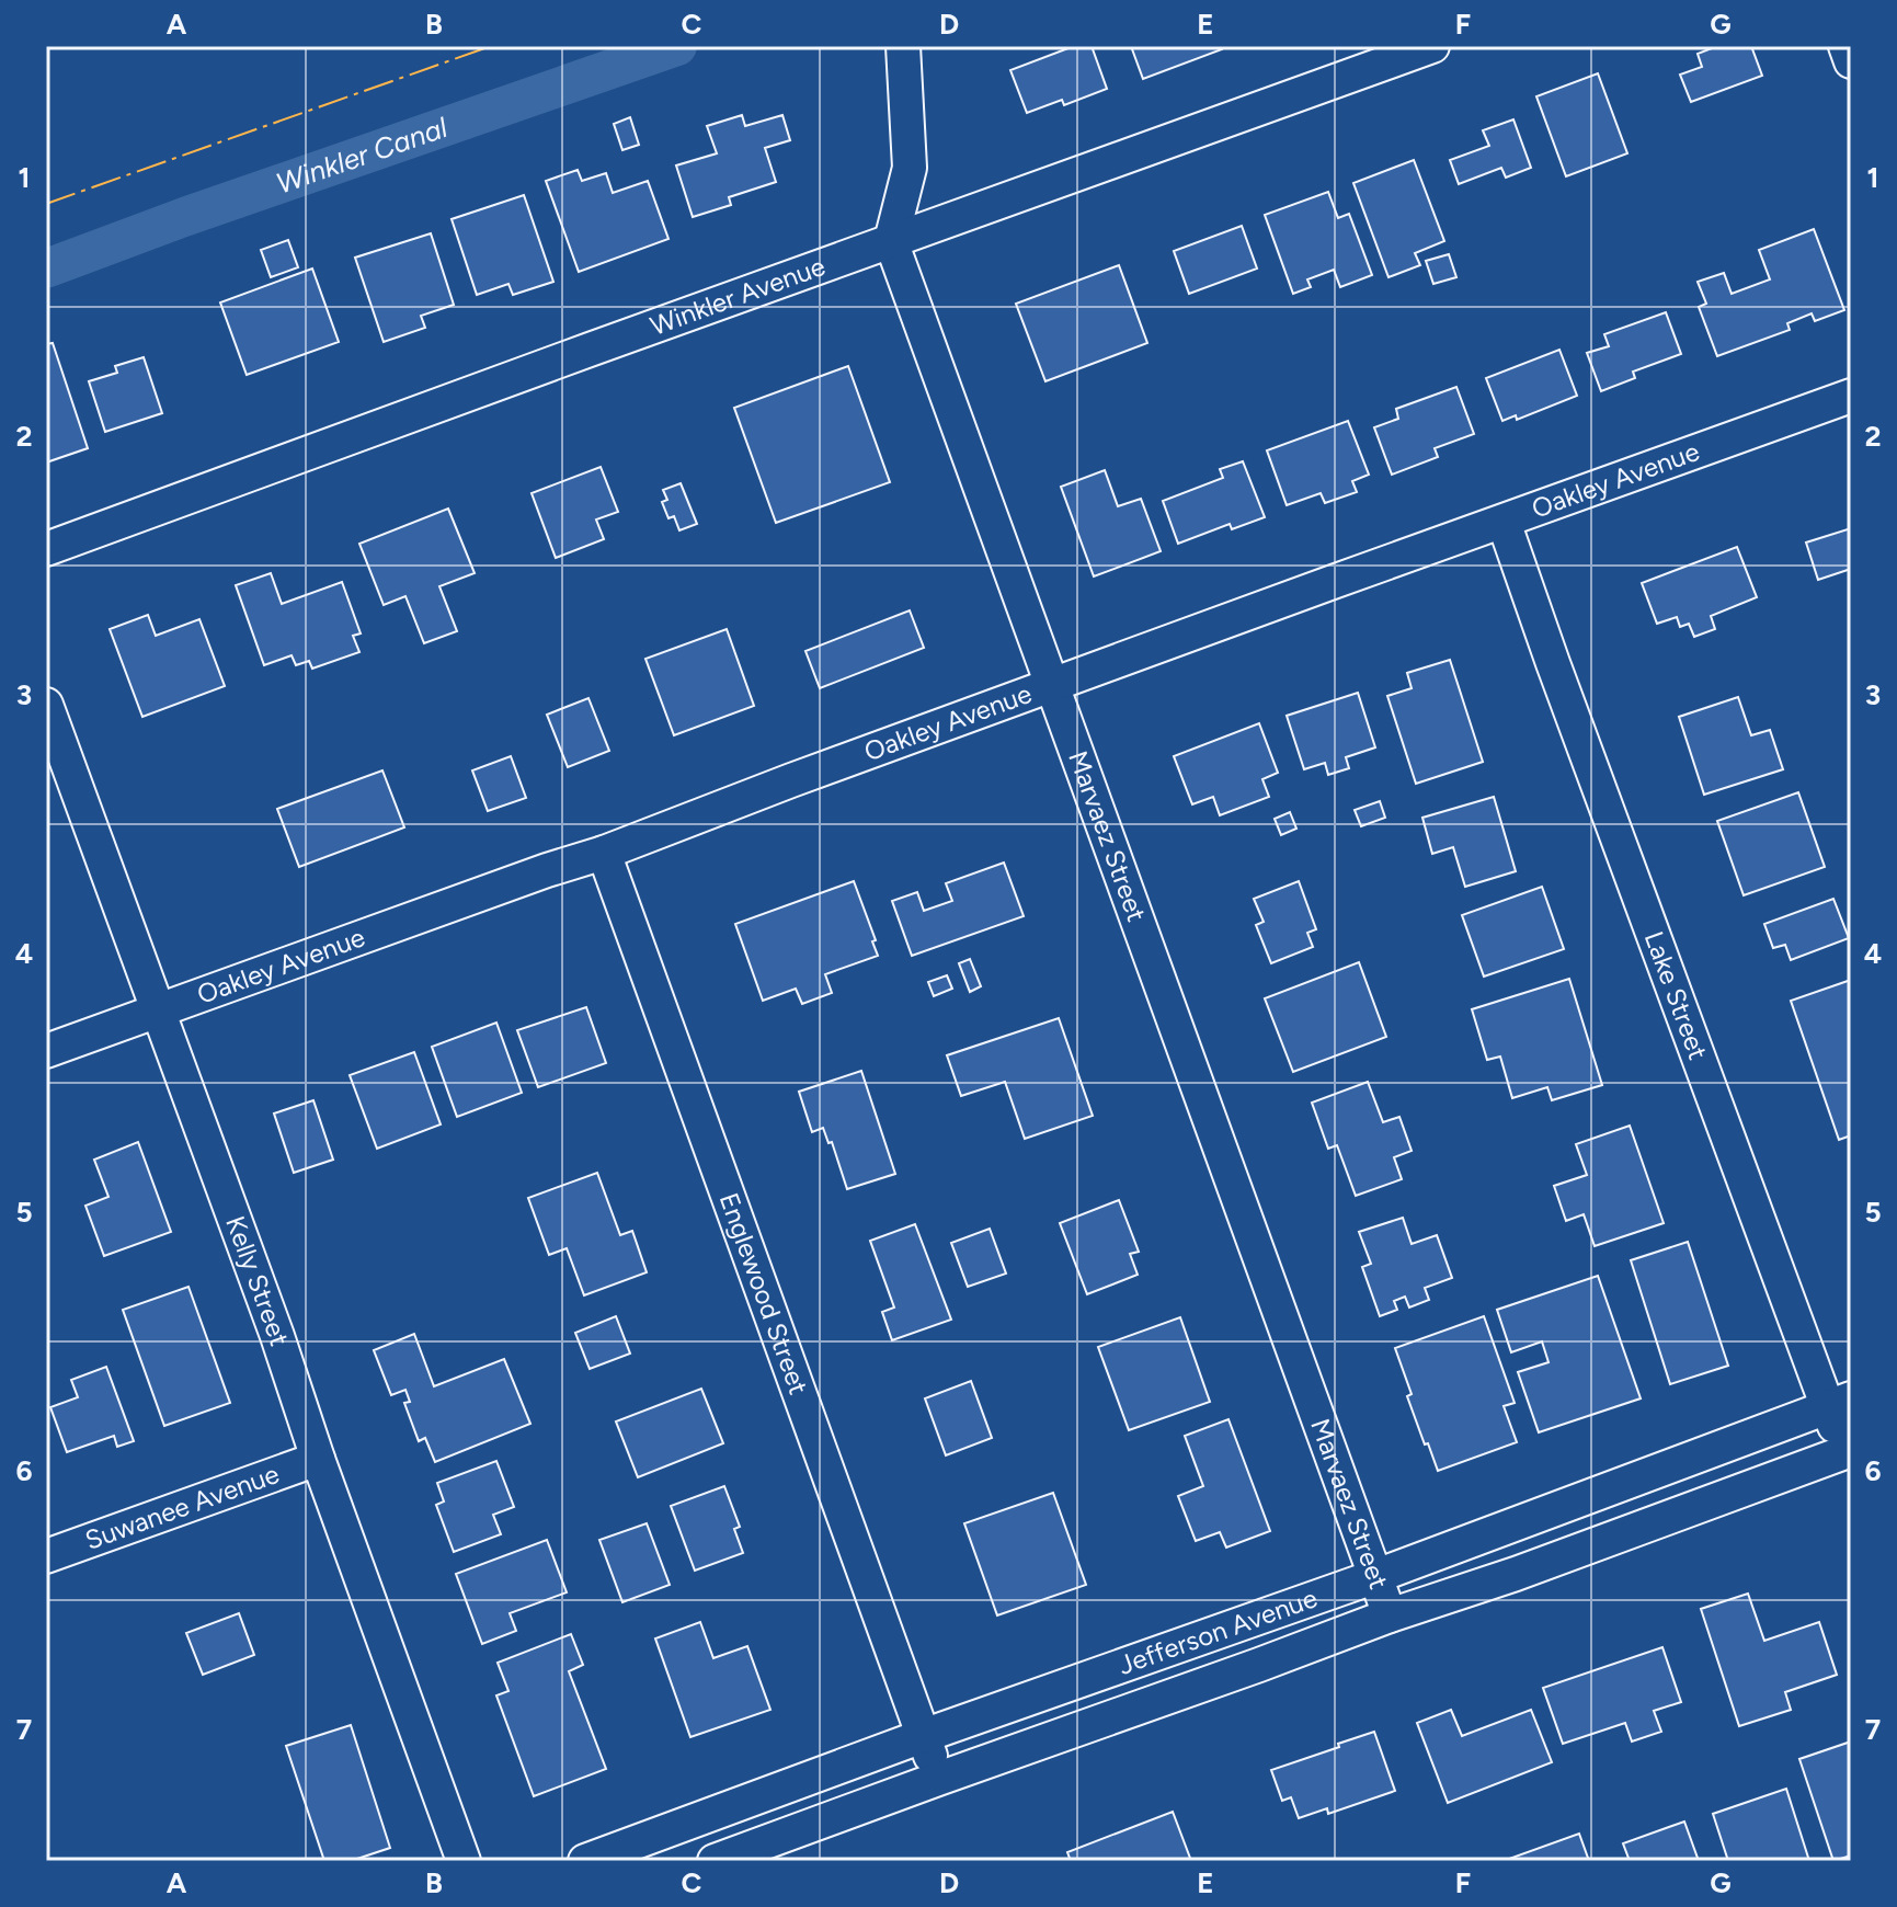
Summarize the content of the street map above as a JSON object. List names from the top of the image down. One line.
{"streets":{"street":["Winkler Avenue","Oakley Avenue","Marvaez Street","Lake Street","Kelly Street","Englewood Street","Suwanee Avenue","Jefferson Avenue"]},"crossings":[["Winkler Avenue","Marvaez Street"],["Oakley Avenue","Marvaez Street"],["Oakley Avenue","Lake Street"],["Oakley Avenue","Kelly Street"],["Oakley Avenue","Englewood Street"],["Marvaez Street","Jefferson Avenue"],["Lake Street","Jefferson Avenue"],["Kelly Street","Suwanee Avenue"],["Englewood Street","Jefferson Avenue"]],"water":["Winkler Canal"],"grid":{"columns":["A","B","C","D","E","F","G"],"rows":["1","2","3","4","5","6","7"]}}
